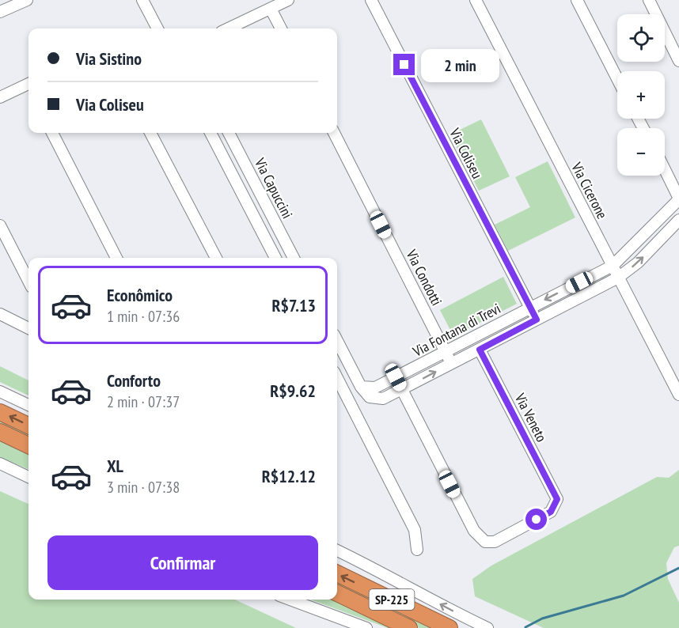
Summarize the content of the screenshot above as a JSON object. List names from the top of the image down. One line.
{"streets":{"highway":["SP-225"],"street":["Via Coliseu","Via Capuccini","Via Cicerone","Via Condotti","Via Fontana di Trevi","Via Veneto"]},"crossings":[["Via Coliseu","Via Fontana di Trevi"],["Via Cicerone","Via Fontana di Trevi"],["Via Condotti","Via Fontana di Trevi"],["Via Fontana di Trevi","Via Veneto"]],"page":{"map_buttons":["+","−"],"banner":["Via Sistino","Via Coliseu"],"bubble":"2 min","list":[{"name":"Econômico","note":"1 min · 07:36","value":"R$7.13"},{"name":"Conforto","note":"2 min · 07:37","value":"R$9.62"},{"name":"XL","note":"3 min · 07:38","value":"R$12.12"}],"buttons":"Confirmar"}}
